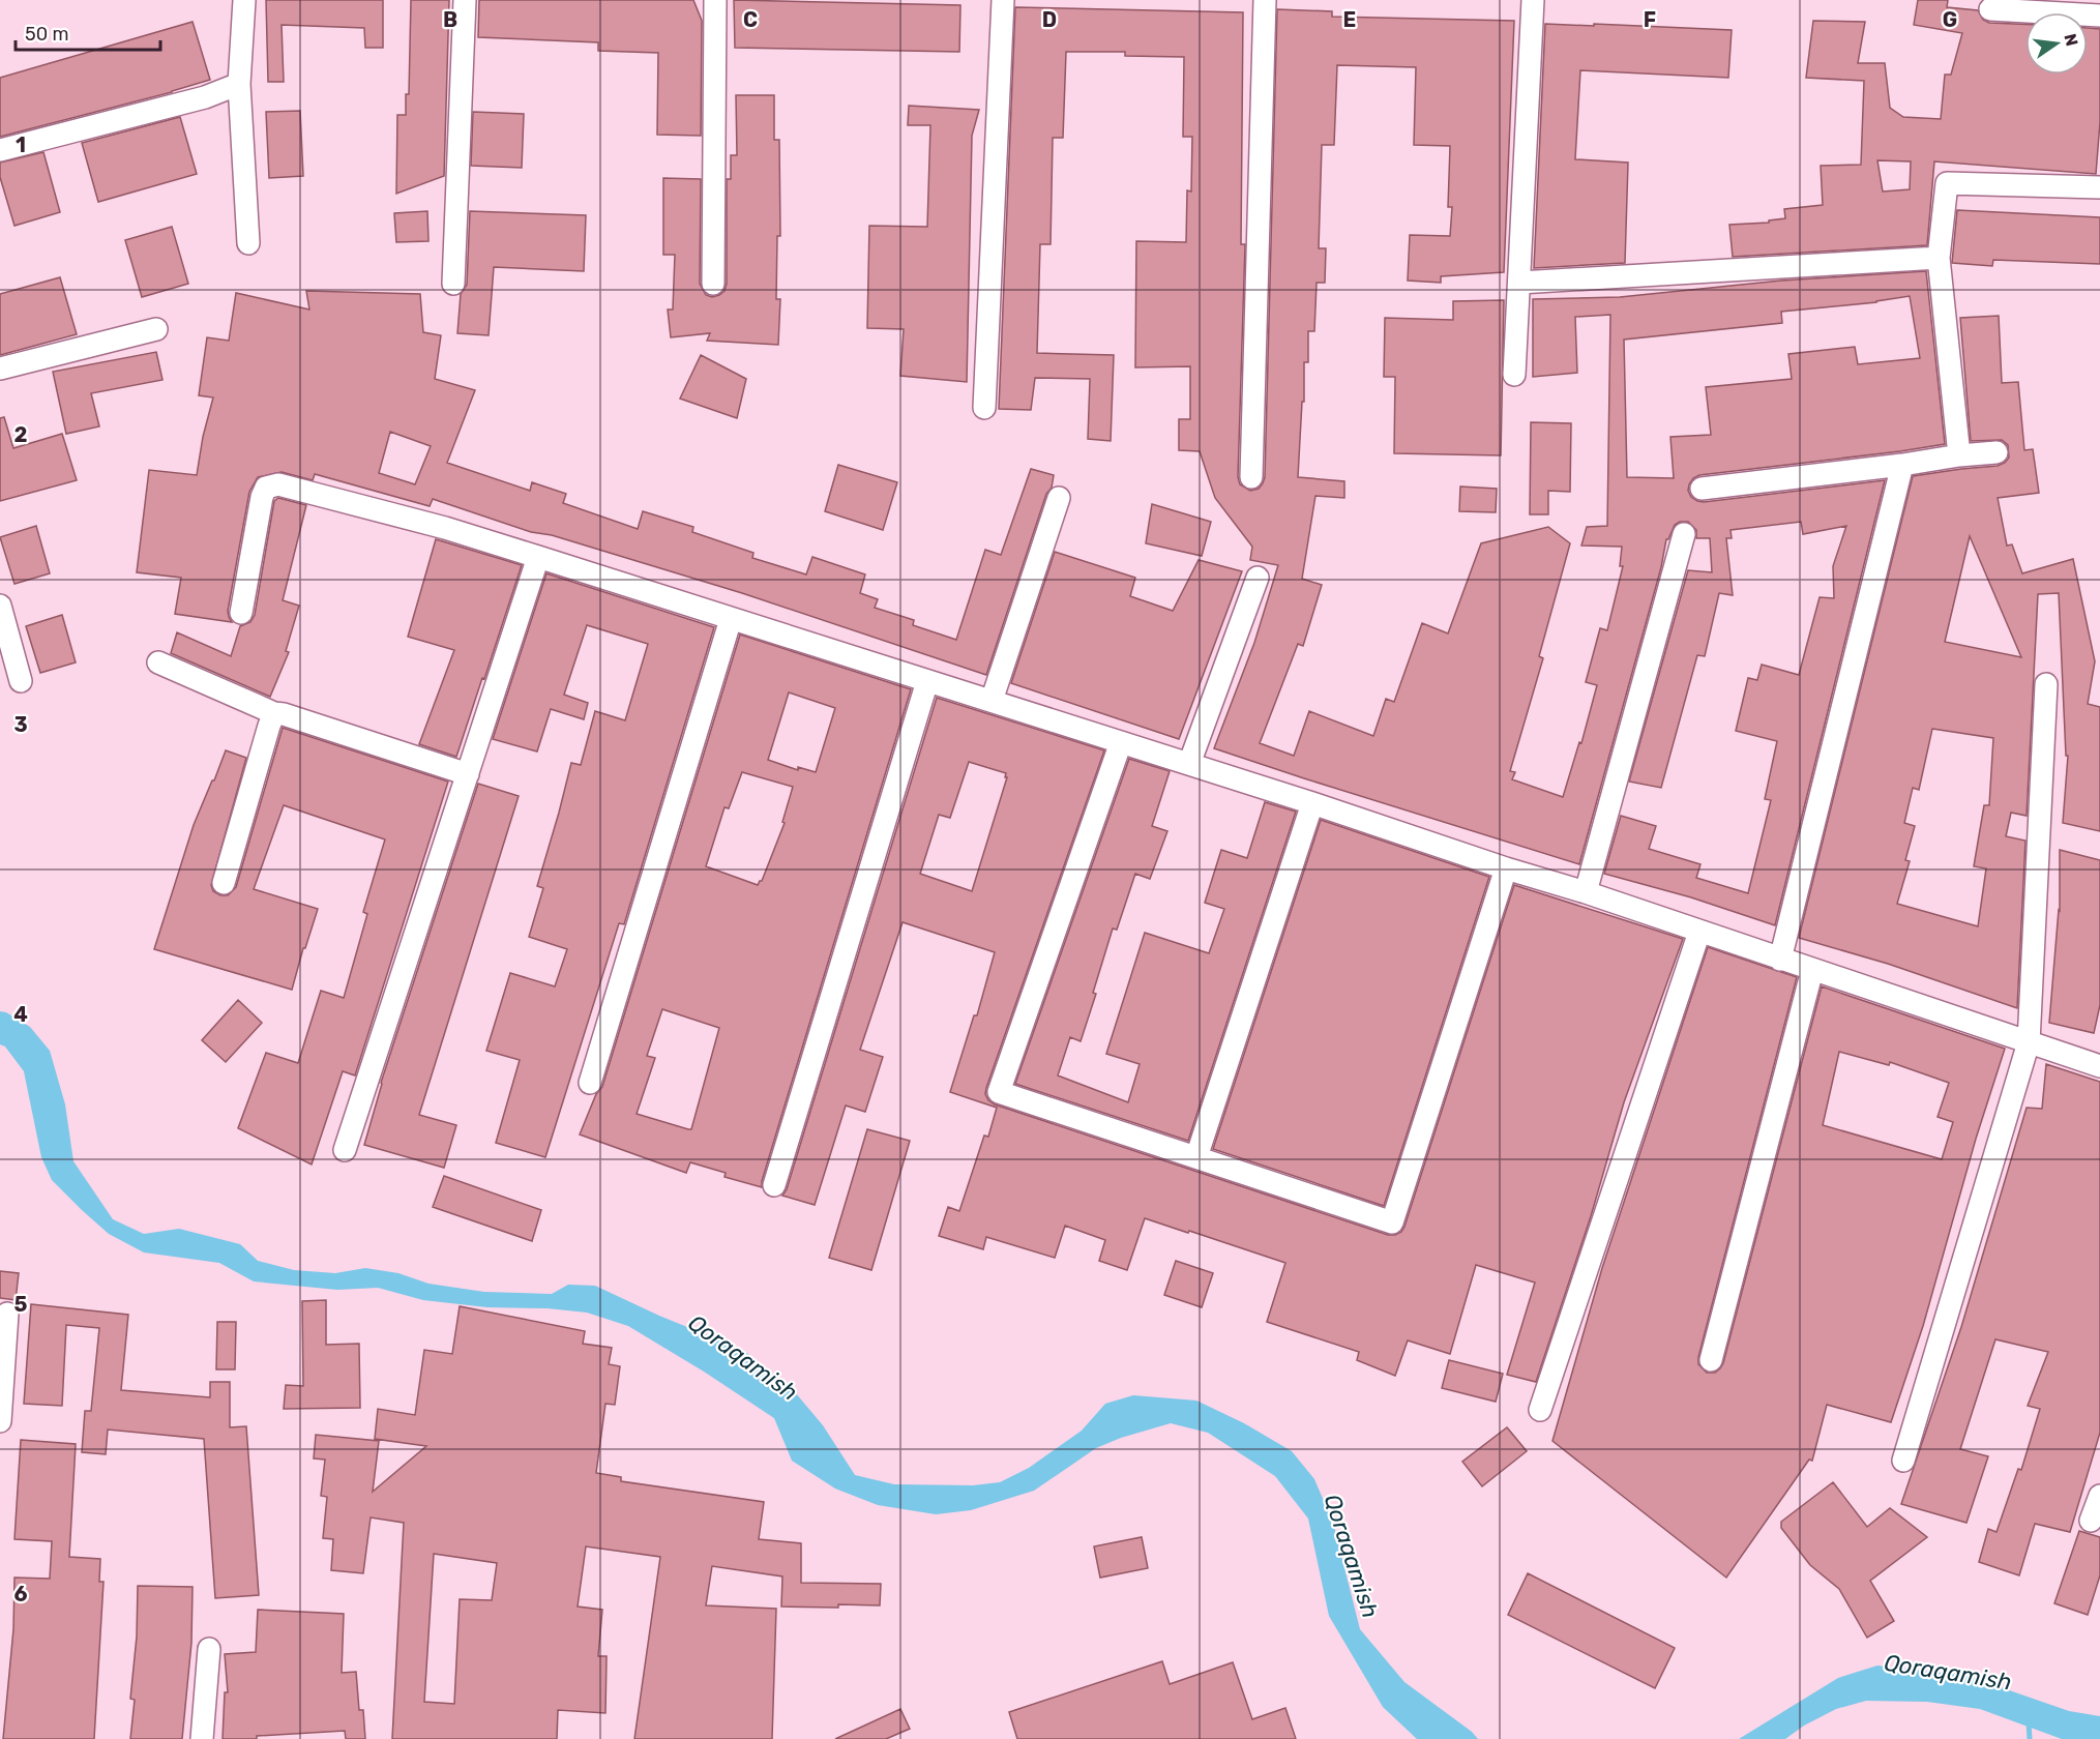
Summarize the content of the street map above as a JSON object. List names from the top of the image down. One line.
{"water":["Qoraqamish"],"scale_bar":"50 m","north":"right","grid":{"columns":["B","C","D","E","F","G"],"rows":["1","2","3","4","5","6"]}}
